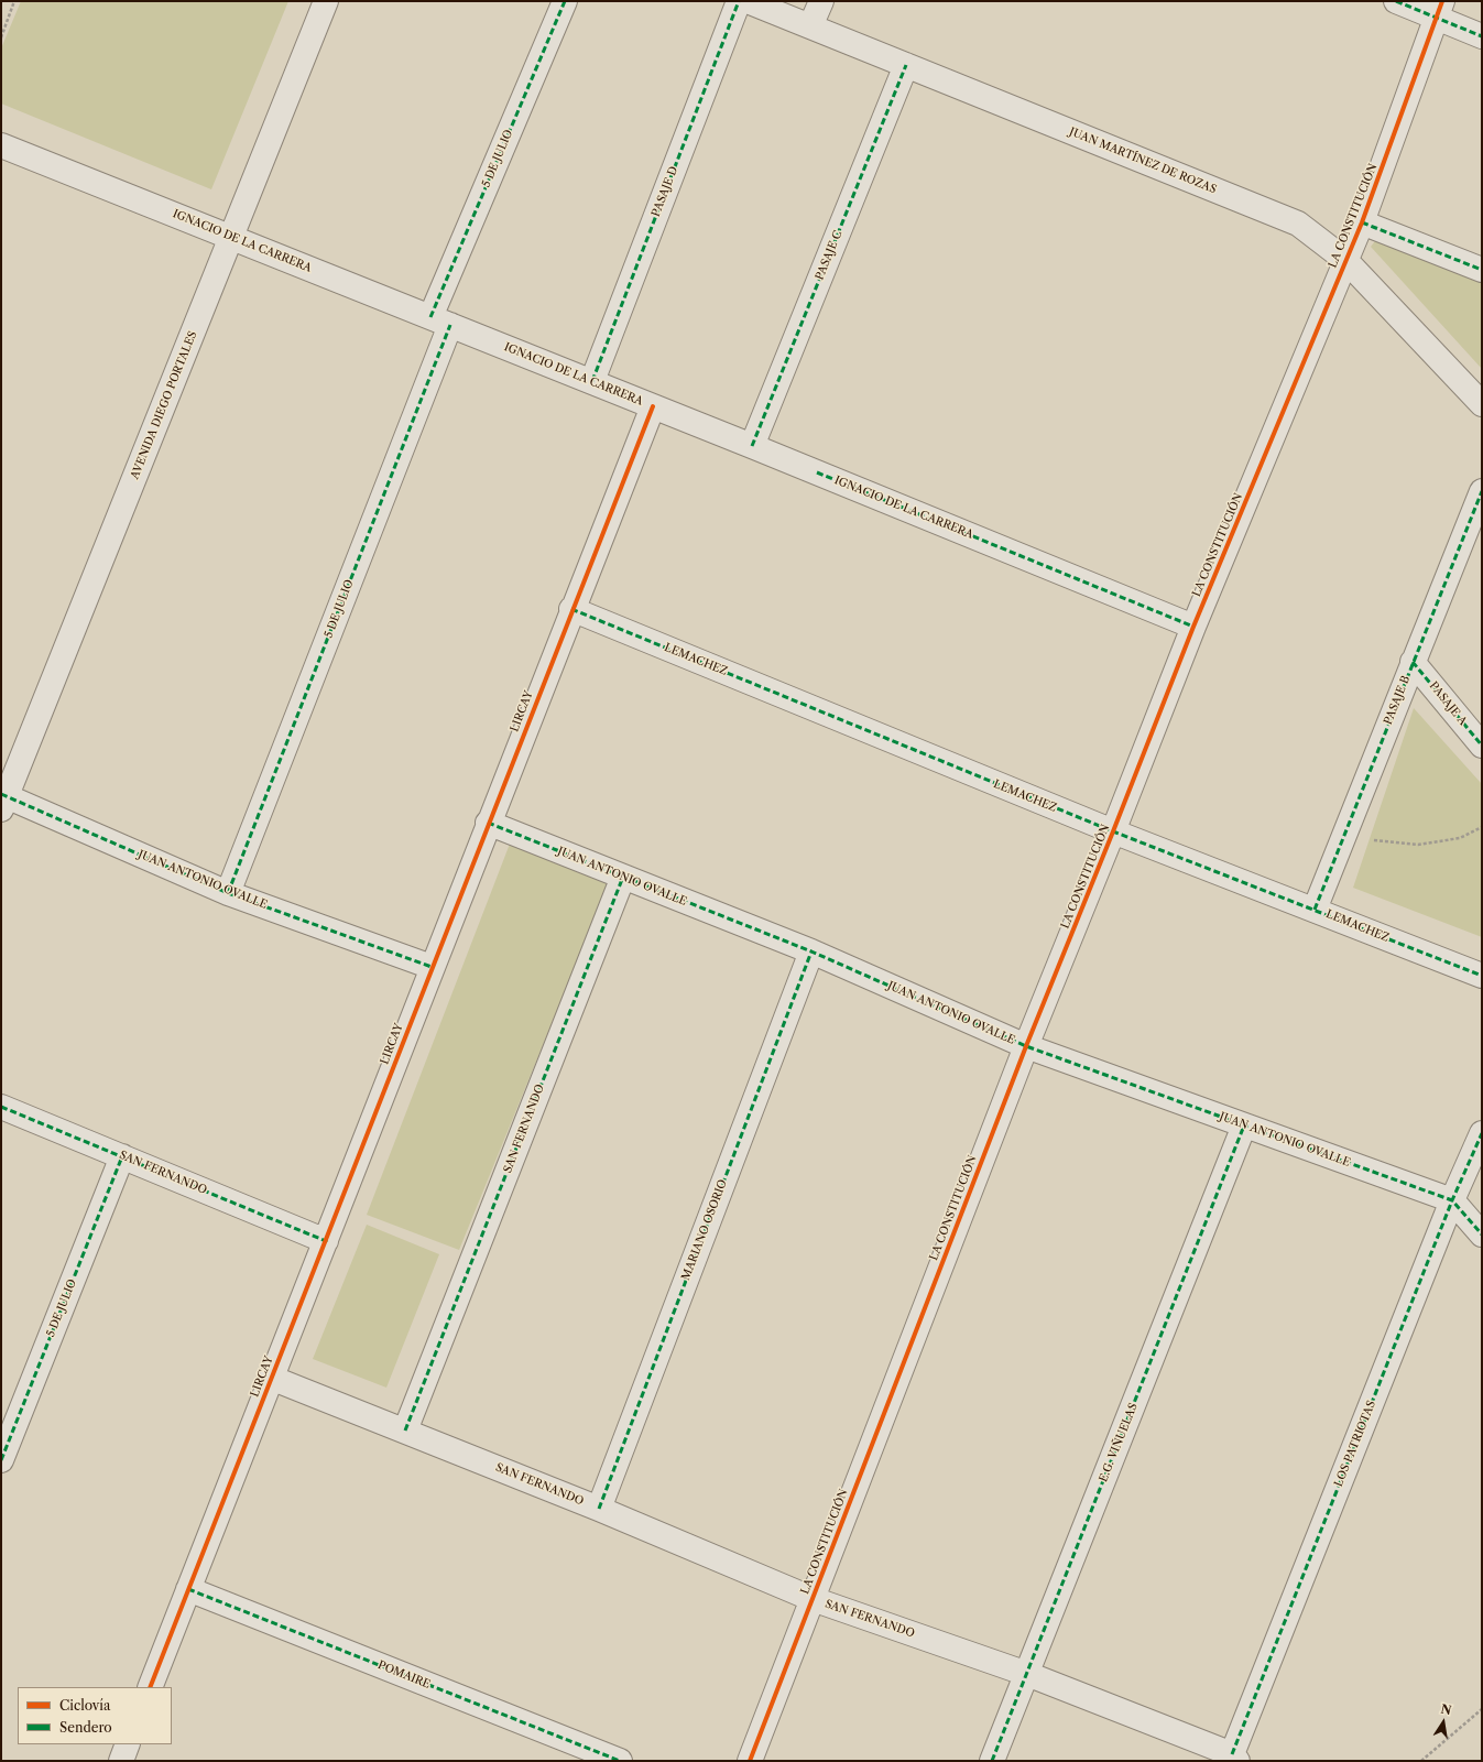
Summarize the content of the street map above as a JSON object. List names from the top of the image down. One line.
{"streets":{"street":["5 DE JULIO","JUAN MARTÍNEZ DE ROZAS","PASAJE D","LA CONSTITUCIÓN","IGNACIO DE LA CARRERA","PASAJE C","AVENIDA DIEGO PORTALES","LEMACHEZ","PASAJE B","PASAJE A","LIRCAY","JUAN ANTONIO OVALLE","SAN FERNANDO","MARIANO OSORIO","E.G. VIÑUELAS","LOS PATRIOTAS","POMAIRE"]},"crossings":[["5 DE JULIO","IGNACIO DE LA CARRERA"],["5 DE JULIO","JUAN ANTONIO OVALLE"],["5 DE JULIO","SAN FERNANDO"],["JUAN MARTÍNEZ DE ROZAS","LA CONSTITUCIÓN"],["JUAN MARTÍNEZ DE ROZAS","PASAJE C"],["PASAJE D","IGNACIO DE LA CARRERA"],["LA CONSTITUCIÓN","IGNACIO DE LA CARRERA"],["LA CONSTITUCIÓN","LEMACHEZ"],["LA CONSTITUCIÓN","JUAN ANTONIO OVALLE"],["LA CONSTITUCIÓN","SAN FERNANDO"],["IGNACIO DE LA CARRERA","PASAJE C"],["IGNACIO DE LA CARRERA","AVENIDA DIEGO PORTALES"],["IGNACIO DE LA CARRERA","LIRCAY"],["AVENIDA DIEGO PORTALES","JUAN ANTONIO OVALLE"],["LEMACHEZ","PASAJE B"],["LEMACHEZ","LIRCAY"],["PASAJE B","PASAJE A"],["LIRCAY","JUAN ANTONIO OVALLE"],["LIRCAY","SAN FERNANDO"],["LIRCAY","POMAIRE"],["JUAN ANTONIO OVALLE","SAN FERNANDO"],["JUAN ANTONIO OVALLE","MARIANO OSORIO"],["JUAN ANTONIO OVALLE","E.G. VIÑUELAS"],["JUAN ANTONIO OVALLE","LOS PATRIOTAS"],["SAN FERNANDO","MARIANO OSORIO"],["SAN FERNANDO","E.G. VIÑUELAS"],["SAN FERNANDO","LOS PATRIOTAS"]],"legend":["Ciclovía","Sendero"],"north":"top"}
